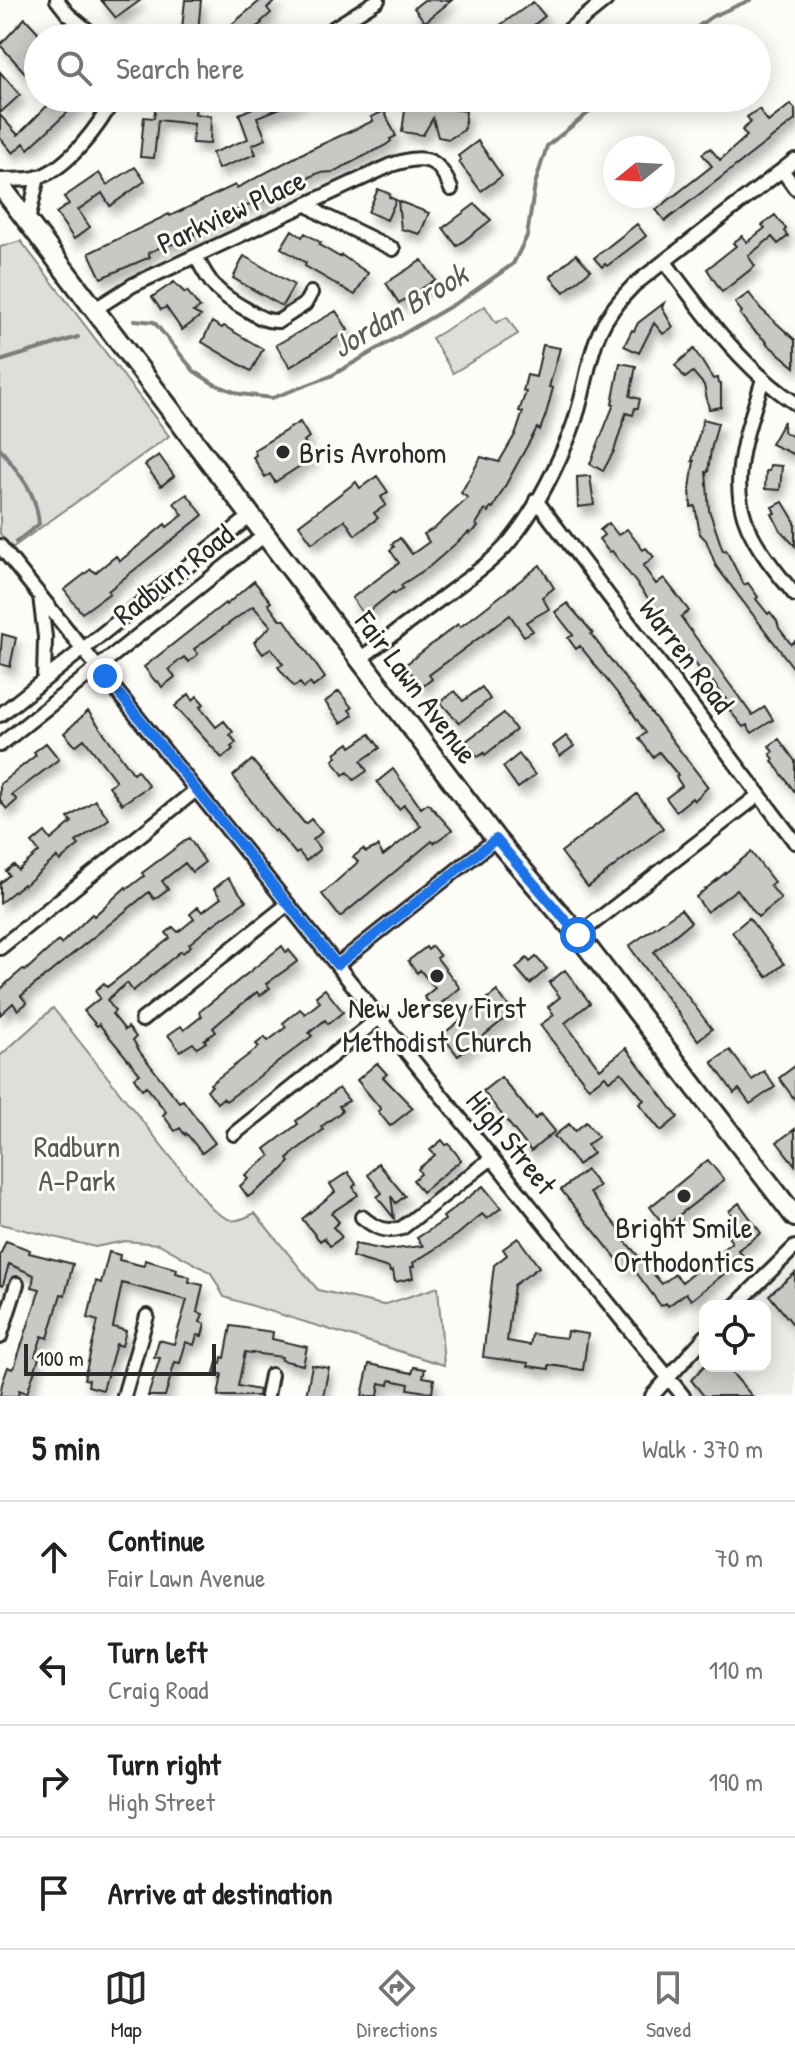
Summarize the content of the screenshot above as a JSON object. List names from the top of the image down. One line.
{"streets":{"main road":["Fair Lawn Avenue"],"street":["Parkview Place","Radburn Road","Warren Road","High Street"]},"crossings":[["Parkview Place","Fair Lawn Avenue"],["Radburn Road","Fair Lawn Avenue"],["Radburn Road","High Street"]],"water":["Jordan Brook"],"parks":["Radburn A-Park"],"places":["Bris Avrohom","New Jersey First Methodist Church","Bright Smile Orthodontics"],"scale_bar":"100 m","north":"left","page":{"search":"Search here","scale":"100 m","heading":["5 min","Walk · 370 m"],"list":[["Continue","Fair Lawn Avenue","70 m"],["Turn left","Craig Road","110 m"],["Turn right","High Street","190 m"],"Arrive at destination"],"nav":["Map","Directions","Saved"]}}
